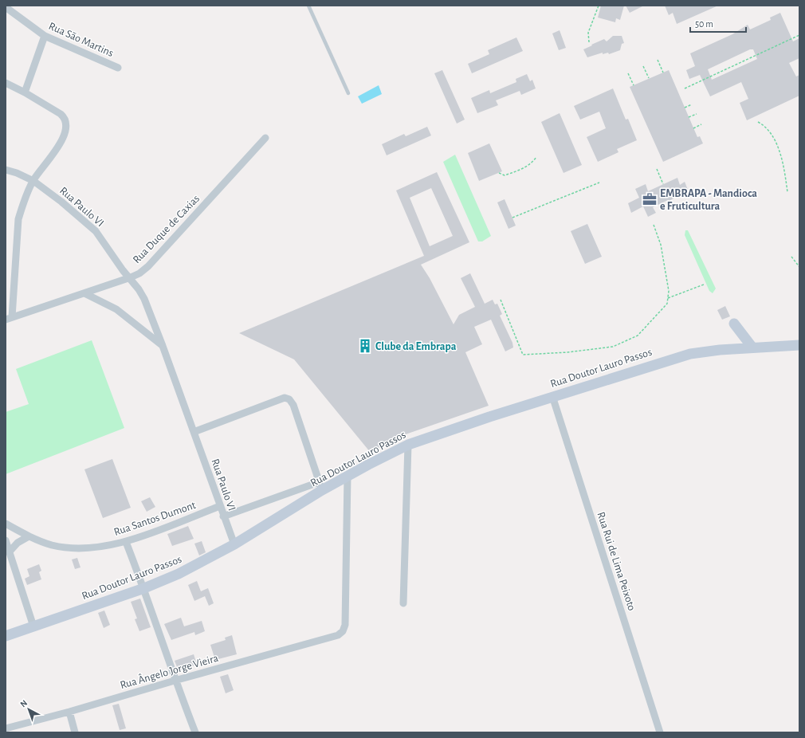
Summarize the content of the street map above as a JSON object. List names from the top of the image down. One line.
{"streets":{"main road":["Rua Doutor Lauro Passos"],"street":["Rua São Martins","Rua Paulo VI","Rua Duque de Caxias","Rua Santos Dumont","Rua Rui de Lima Peixoto","Rua Ângelo Jorge Vieira"]},"crossings":[["Rua Paulo VI","Rua Duque de Caxias"],["Rua Paulo VI","Rua Doutor Lauro Passos"],["Rua Paulo VI","Rua Santos Dumont"],["Rua Doutor Lauro Passos","Rua Rui de Lima Peixoto"],["Rua Doutor Lauro Passos","Rua Ângelo Jorge Vieira"]],"places":{"office":["EMBRAPA - Mandioca e Fruticultura"],"building":["Clube da Embrapa"]},"scale_bar":"50 m","north":"top left"}
